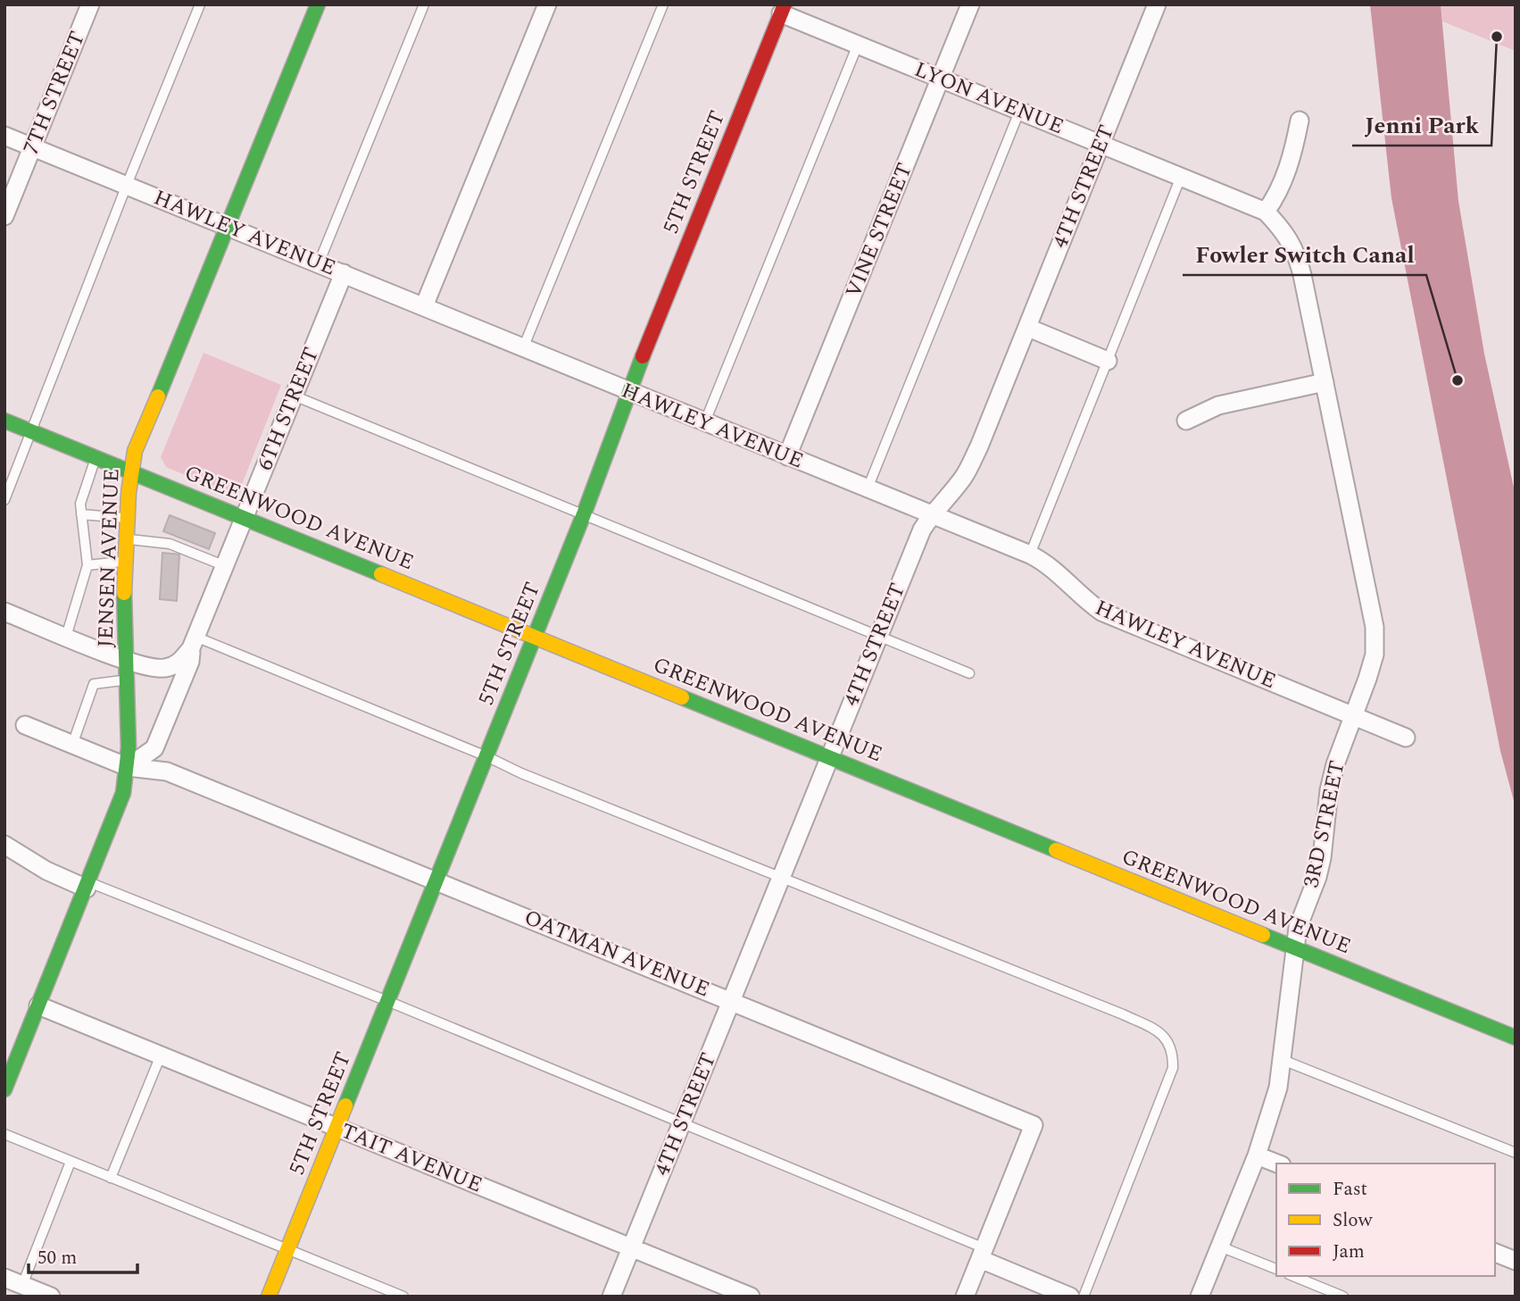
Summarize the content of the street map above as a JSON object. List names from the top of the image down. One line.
{"streets":{"street":["7TH STREET","LYON AVENUE","5TH STREET","4TH STREET","VINE STREET","HAWLEY AVENUE","6TH STREET","GREENWOOD AVENUE","JENSEN AVENUE","3RD STREET","OATMAN AVENUE","TAIT AVENUE"]},"crossings":[["7TH STREET","HAWLEY AVENUE"],["LYON AVENUE","5TH STREET"],["LYON AVENUE","4TH STREET"],["LYON AVENUE","VINE STREET"],["LYON AVENUE","3RD STREET"],["5TH STREET","HAWLEY AVENUE"],["5TH STREET","GREENWOOD AVENUE"],["5TH STREET","OATMAN AVENUE"],["5TH STREET","TAIT AVENUE"],["4TH STREET","HAWLEY AVENUE"],["4TH STREET","GREENWOOD AVENUE"],["4TH STREET","OATMAN AVENUE"],["4TH STREET","TAIT AVENUE"],["VINE STREET","HAWLEY AVENUE"],["HAWLEY AVENUE","6TH STREET"],["HAWLEY AVENUE","JENSEN AVENUE"],["HAWLEY AVENUE","3RD STREET"],["6TH STREET","GREENWOOD AVENUE"],["6TH STREET","JENSEN AVENUE"],["6TH STREET","OATMAN AVENUE"],["GREENWOOD AVENUE","JENSEN AVENUE"],["GREENWOOD AVENUE","3RD STREET"],["JENSEN AVENUE","OATMAN AVENUE"],["JENSEN AVENUE","TAIT AVENUE"]],"places":["Jenni Park","Fowler Switch Canal"],"legend":["Fast","Slow","Jam"],"scale_bar":"50 m"}
